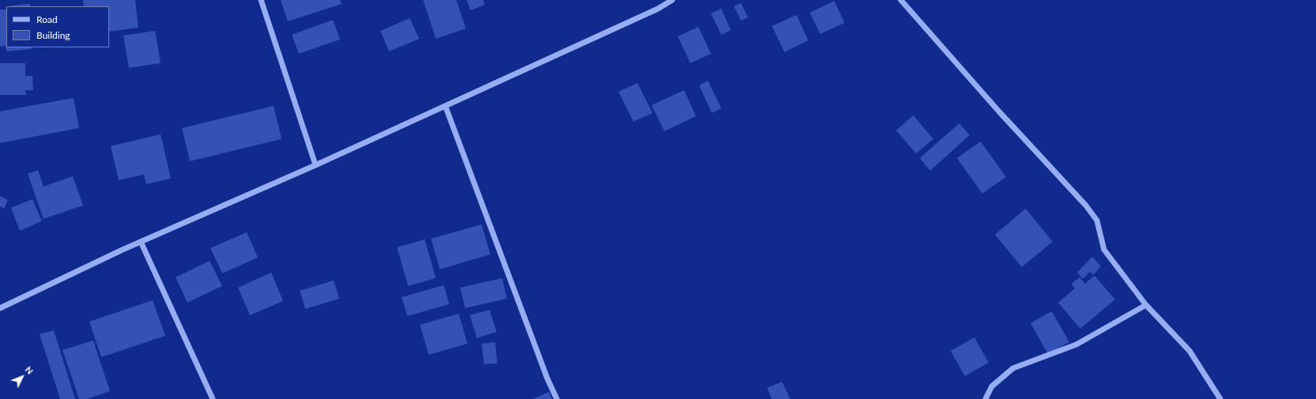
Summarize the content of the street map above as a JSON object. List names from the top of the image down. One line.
{"legend":["Road","Building"],"north":"top right"}
